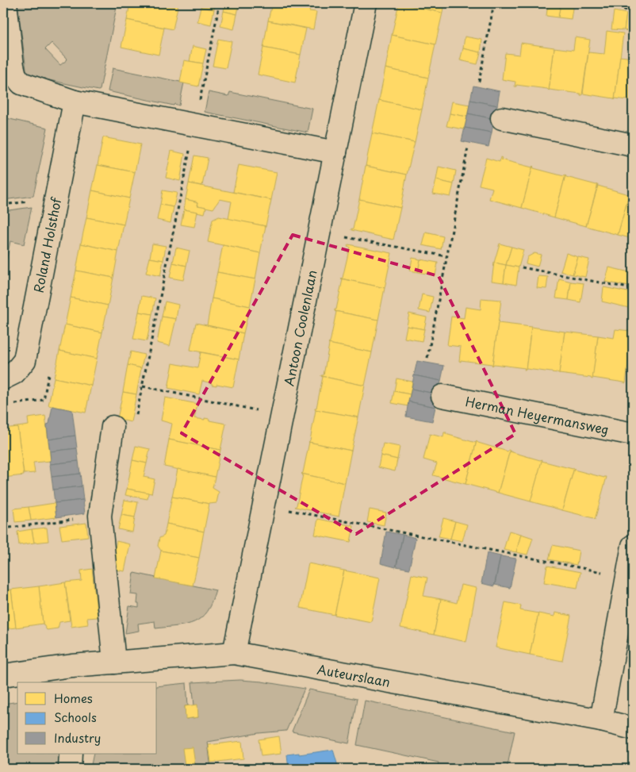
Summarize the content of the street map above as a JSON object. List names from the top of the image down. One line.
{"streets":{"street":["Roland Holsthof","Antoon Coolenlaan","Herman Heyermansweg","Auteurslaan"]},"crossings":[["Antoon Coolenlaan","Auteurslaan"]],"legend":["Homes","Schools","Industry"]}
